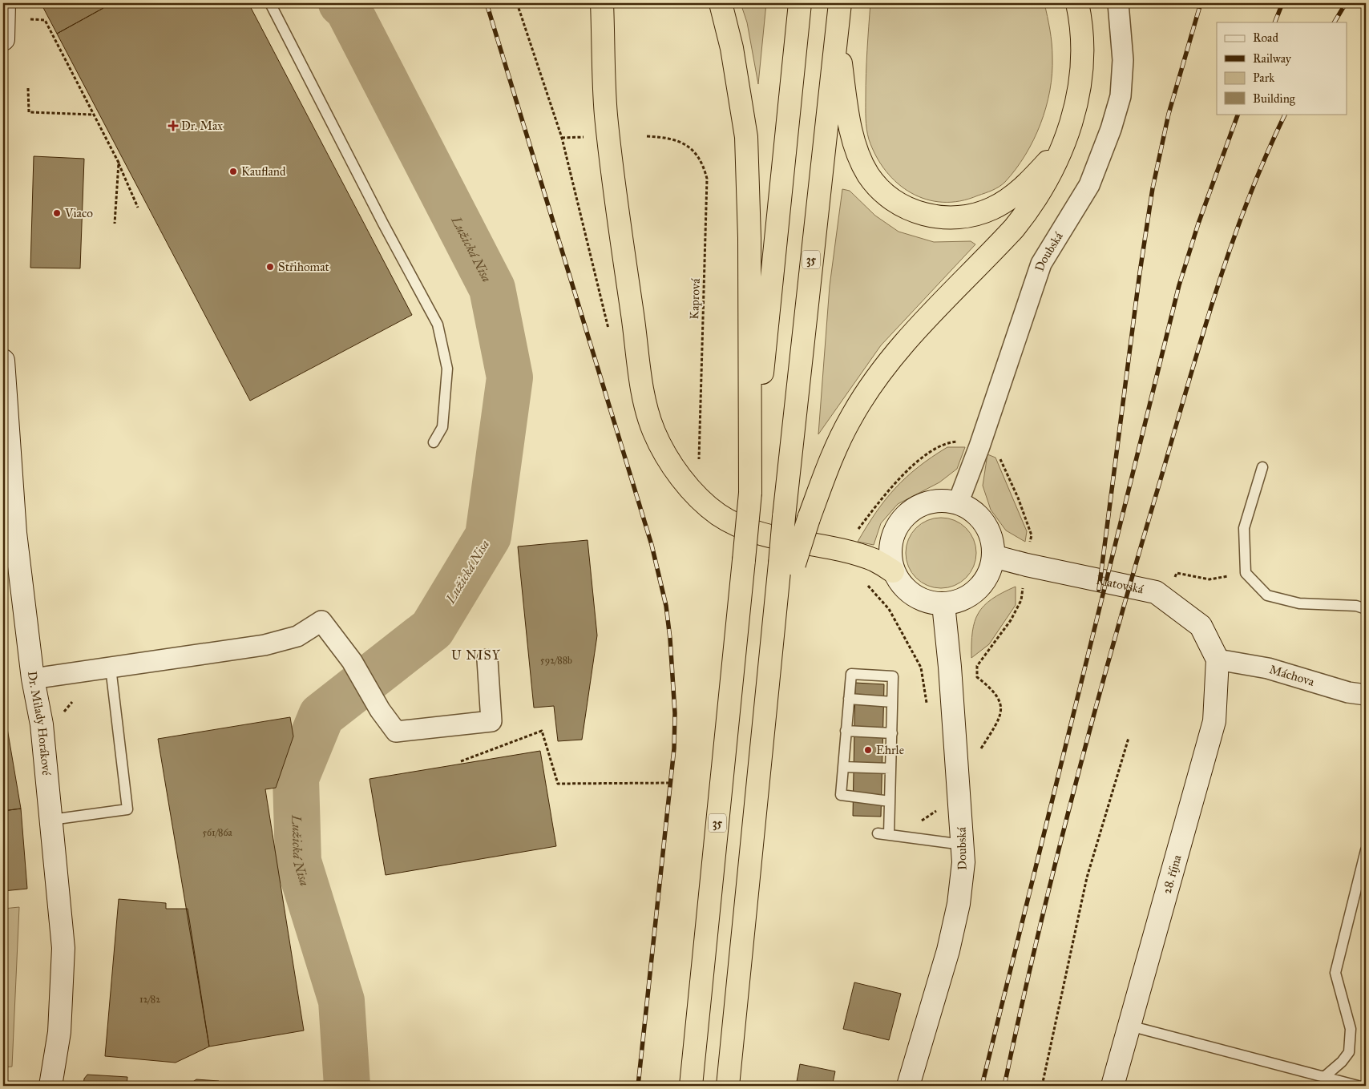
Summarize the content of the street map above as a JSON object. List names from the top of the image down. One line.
{"streets":{"highway":["35"],"street":["Doubská","Klatovská","Máchova","Dr. Milady Horákové","28. října"],"path":["Kaprová"]},"crossings":[["Doubská","Klatovská"],["Klatovská","Máchova"],["Klatovská","28. října"],["Máchova","28. října"]],"districts":["U NISY"],"water":["Lužická Nisa"],"places":{"health":["Dr. Max"],"other":["Kaufland","Viaco","Střihomat","Ehrle"]},"house_numbers":["592/88b","561/86a","12/82"],"legend":["Road","Railway","Park","Building"]}
